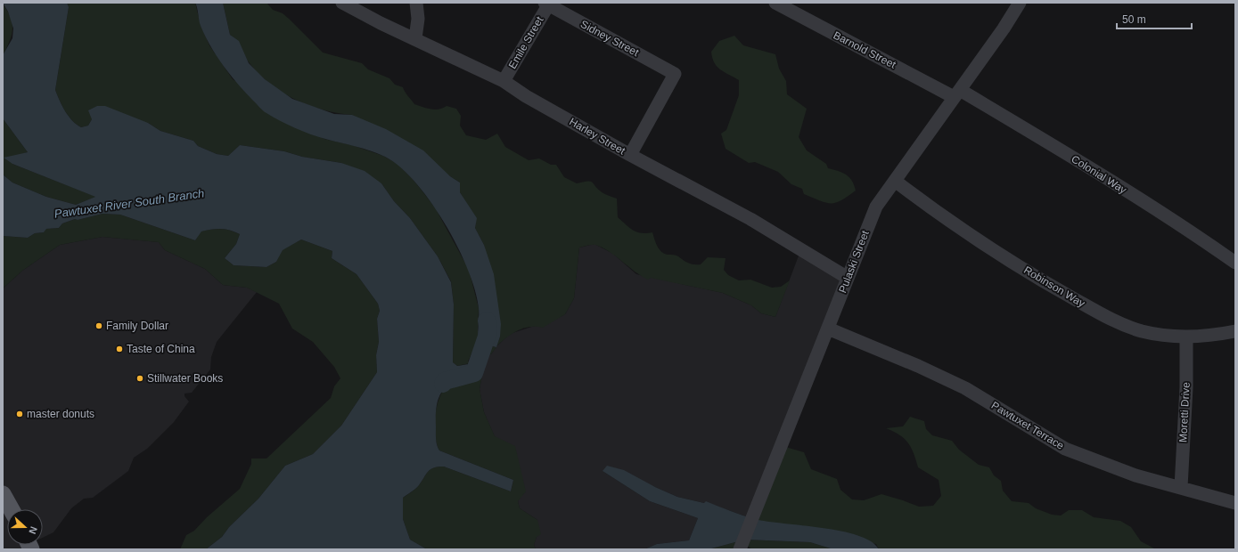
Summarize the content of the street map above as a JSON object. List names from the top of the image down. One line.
{"streets":{"street":["Sidney Street","Emile Street","Barnold Street","Harley Street","Colonial Way","Pulaski Street","Robinson Way","Moretti Drive","Pawtuxet Terrace"]},"crossings":[["Sidney Street","Emile Street"],["Sidney Street","Harley Street"],["Emile Street","Harley Street"],["Barnold Street","Colonial Way"],["Barnold Street","Pulaski Street"],["Harley Street","Pulaski Street"],["Colonial Way","Pulaski Street"],["Pulaski Street","Robinson Way"],["Pulaski Street","Pawtuxet Terrace"],["Robinson Way","Moretti Drive"],["Moretti Drive","Pawtuxet Terrace"]],"water":["Pawtuxet River South Branch"],"places":["Family Dollar","Taste of China","Stillwater Books","master donuts"],"scale_bar":"50 m","north":"right"}
